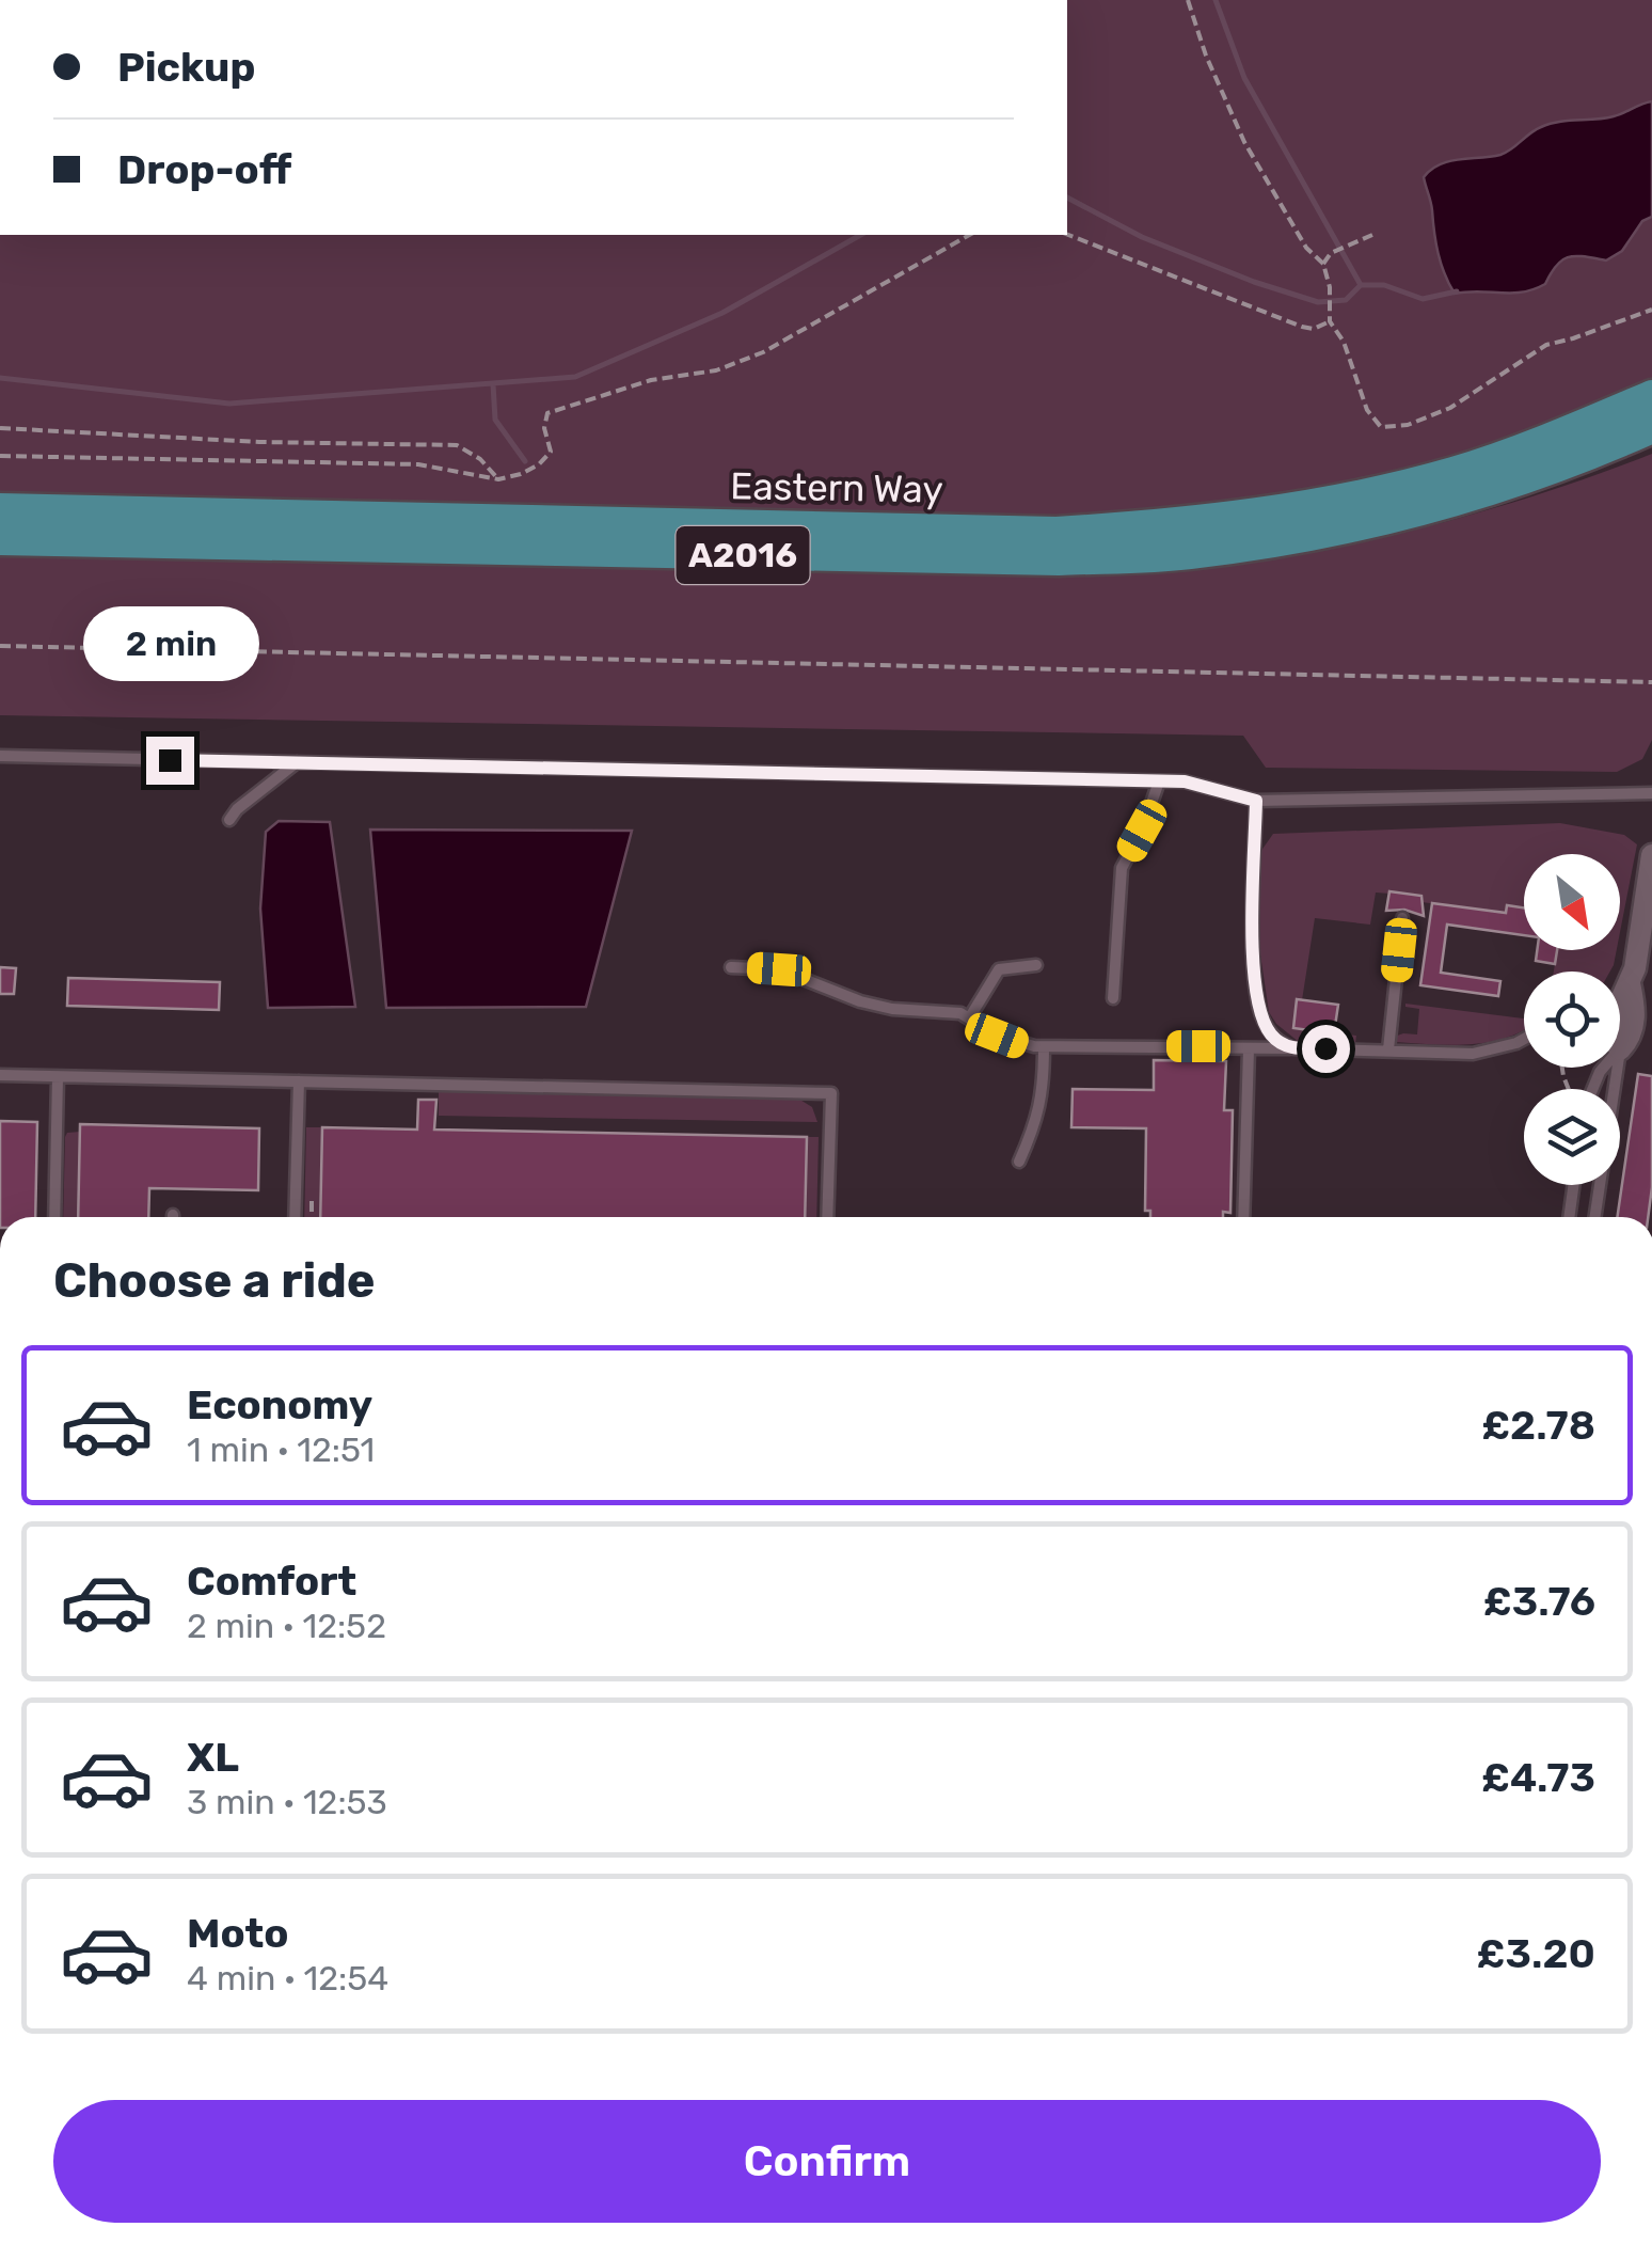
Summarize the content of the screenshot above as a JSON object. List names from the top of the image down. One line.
{"streets":{"main road":["Eastern Way","A2016"]},"north":"bottom right","page":{"banner":["Pickup","Drop-off"],"bubble":"2 min","heading":"Choose a ride","list":[{"name":"Economy","note":"1 min · 12:51","value":"£2.78"},{"name":"Comfort","note":"2 min · 12:52","value":"£3.76"},{"name":"XL","note":"3 min · 12:53","value":"£4.73"},{"name":"Moto","note":"4 min · 12:54","value":"£3.20"}],"buttons":"Confirm"}}
